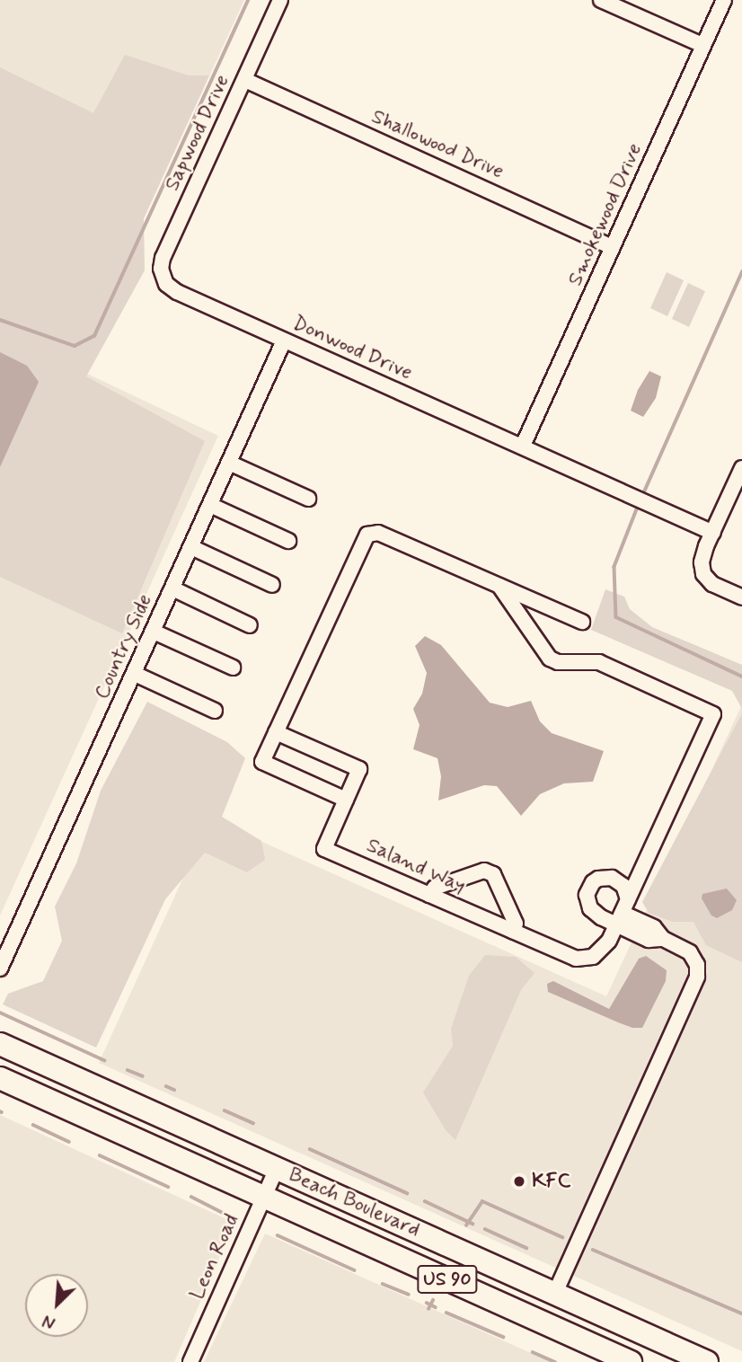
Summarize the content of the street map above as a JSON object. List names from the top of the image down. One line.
{"streets":{"highway":["Beach Boulevard","US 90"],"street":["Sapwood Drive","Shallowood Drive","Smokewood Drive","Donwood Drive","Country Side","Saland Way","Leon Road"]},"crossings":[["Sapwood Drive","Shallowood Drive"],["Sapwood Drive","Donwood Drive"],["Shallowood Drive","Smokewood Drive"],["Smokewood Drive","Donwood Drive"],["Donwood Drive","Country Side"],["Beach Boulevard","Leon Road"],["Leon Road","US 90"]],"places":["KFC"],"north":"bottom left"}
